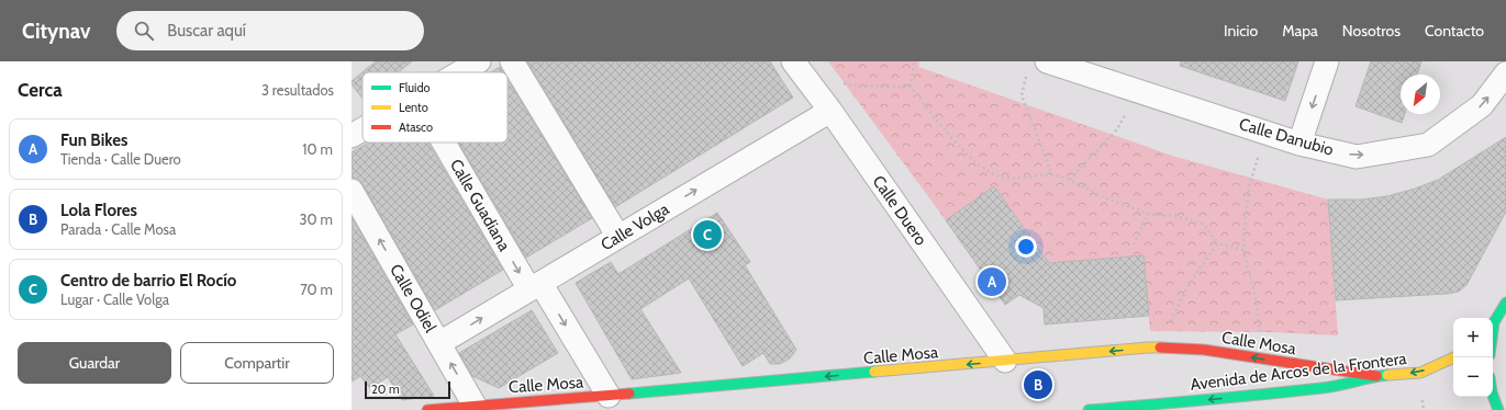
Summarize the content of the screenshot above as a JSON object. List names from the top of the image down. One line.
{"streets":{"street":["Calle Danubio","Calle Guadiana","Calle Duero","Calle Volga","Calle Odiel","Calle Mosa","Avenida de Arcos de la Frontera"]},"crossings":[["Calle Guadiana","Calle Volga"],["Calle Guadiana","Calle Mosa"],["Calle Duero","Calle Volga"],["Calle Duero","Calle Mosa"],["Calle Volga","Calle Odiel"],["Calle Odiel","Calle Mosa"],["Calle Mosa","Avenida de Arcos de la Frontera"]],"one_way":["Calle Danubio","Calle Volga","Calle Mosa","Avenida de Arcos de la Frontera"],"legend":["Fluido","Lento","Atasco"],"scale_bar":"20 m","north":"bottom left","page":{"header":"Citynav","search":"Buscar aquí","nav":["Inicio","Mapa","Nosotros","Contacto"],"heading":["Cerca","3 resultados"],"list":[{"mark":"A","name":"Fun Bikes","note":"Tienda · Calle Duero","value":"10 m"},{"mark":"B","name":"Lola Flores","note":"Parada · Calle Mosa","value":"30 m"},{"mark":"C","name":"Centro de barrio El Rocío","note":"Lugar · Calle Volga","value":"70 m"}],"pins":["C","A","B"],"map_buttons":["+","−"],"buttons":["Guardar","Compartir"],"scale":"20 m"}}
